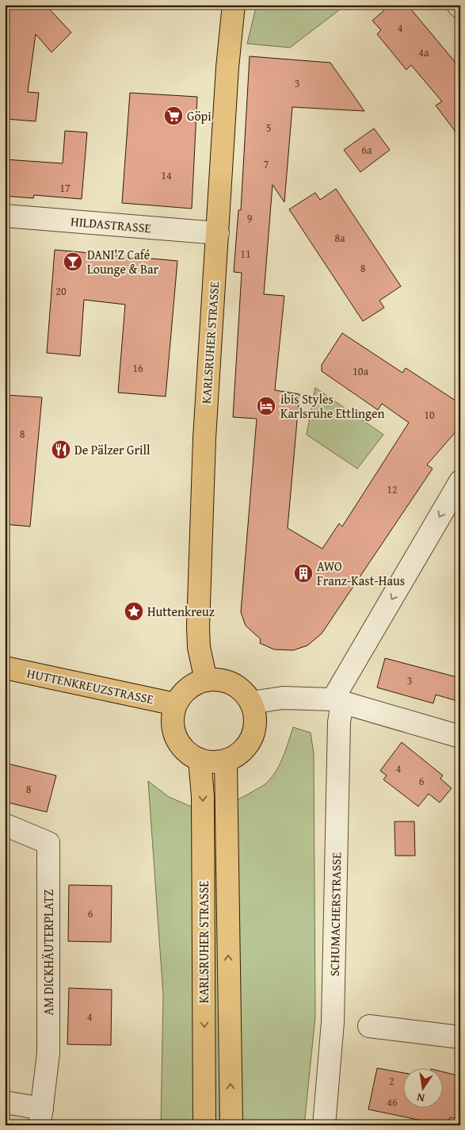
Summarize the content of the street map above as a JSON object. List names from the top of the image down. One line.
{"streets":{"main road":["KARLSRUHER STRASSE","HUTTENKREUZSTRASSE"],"street":["HILDASTRASSE","SCHUMACHERSTRASSE","AM DICKHÄUTERPLATZ"]},"crossings":[["HILDASTRASSE","KARLSRUHER STRASSE"],["KARLSRUHER STRASSE","HUTTENKREUZSTRASSE"]],"places":{"supermarket":["Göpi"],"bar":["DANI'Z Café Lounge & Bar"],"hotel":["ibis Styles Karlsruhe Ettlingen"],"restaurant":["De Pälzer Grill"],"building":["AWO Franz-Kast-Haus"],"place":["Huttenkreuz"]},"house_numbers":["4","4a","3","5","6a","7","14","17","9","8a","11","8","20","16","10a","10","8","12","3","4","6","8","6","4","2","46"],"north":"bottom"}
